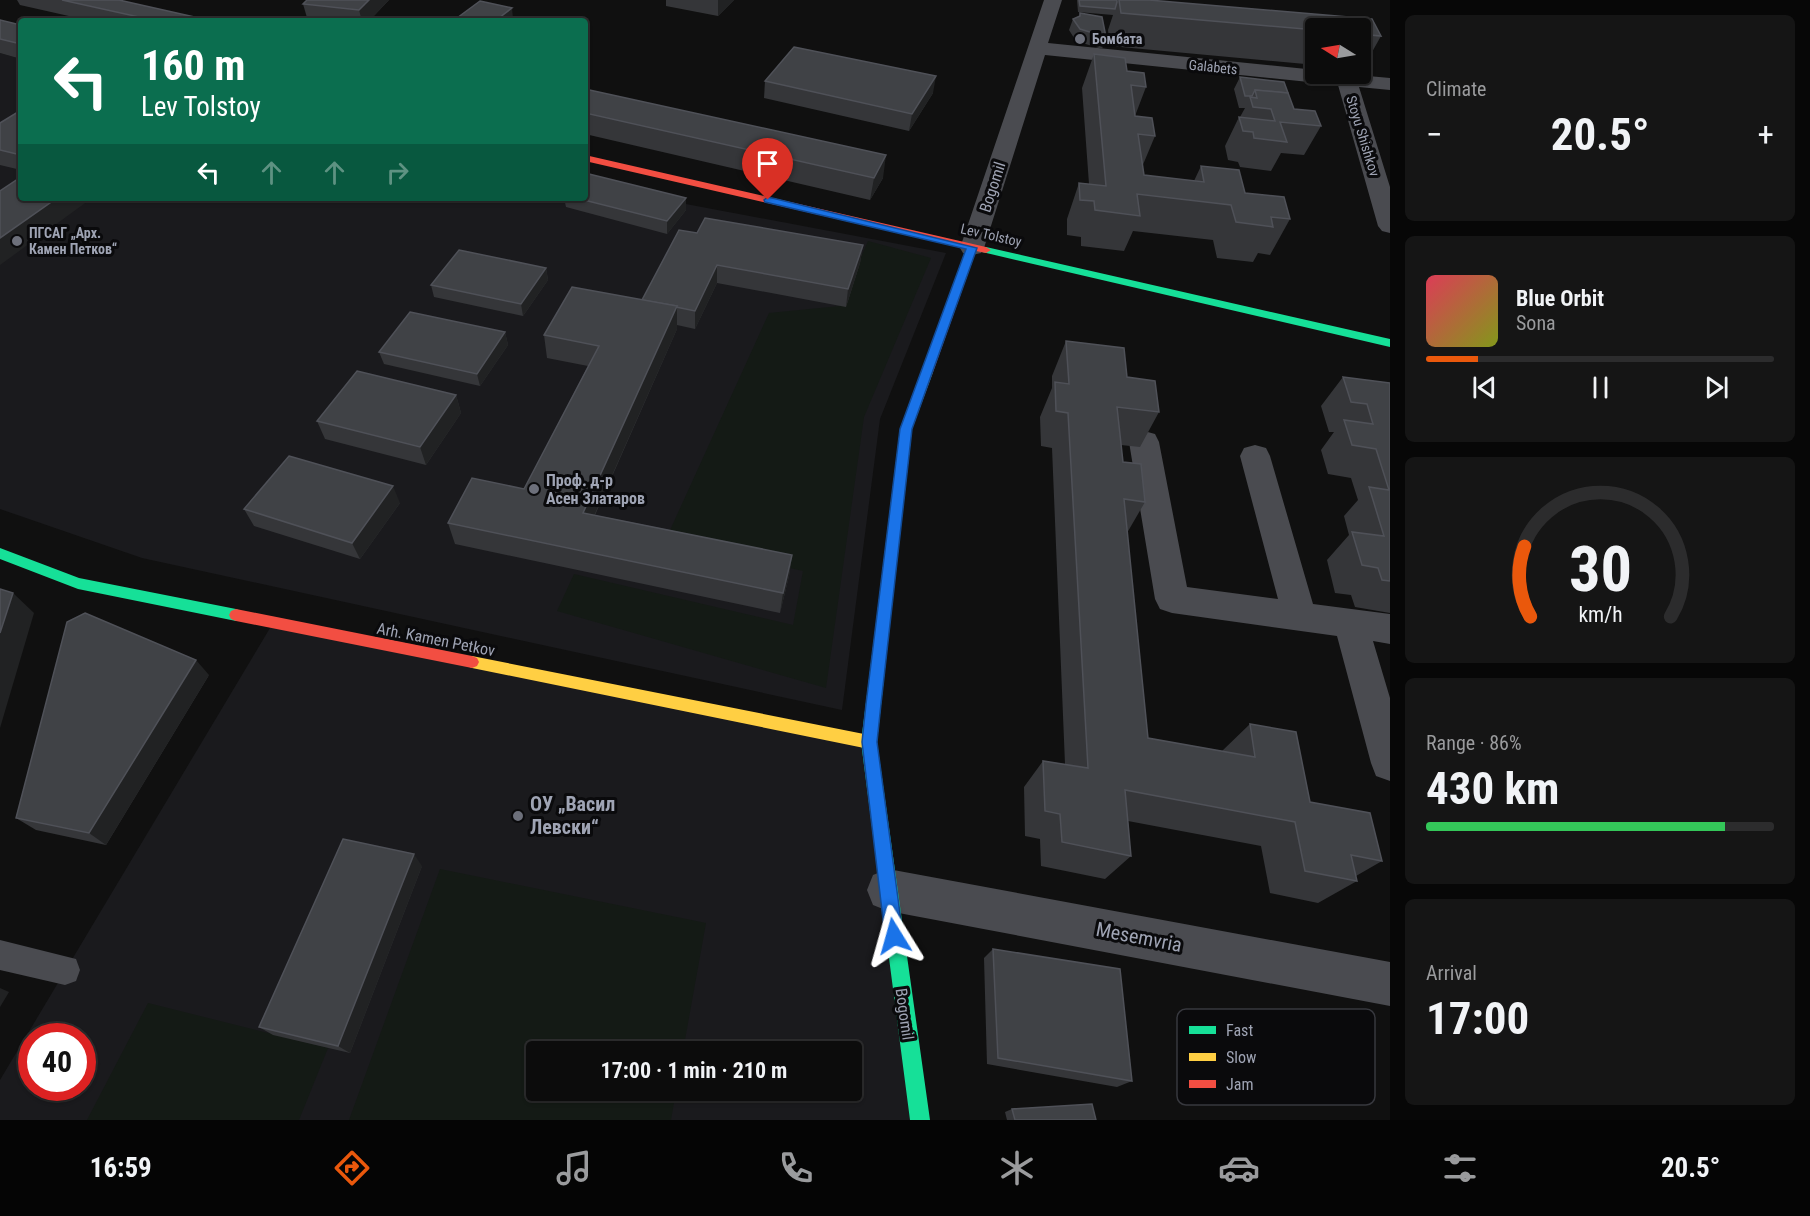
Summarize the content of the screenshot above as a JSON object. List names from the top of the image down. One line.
{"streets":{"street":["Galabets","Stoyu Shishkov","Bogomil","Lev Tolstoy","Arh. Kamen Petkov","Mesemvria"]},"crossings":[["Galabets","Bogomil"],["Bogomil","Lev Tolstoy"],["Bogomil","Arh. Kamen Petkov"],["Bogomil","Mesemvria"]],"places":["Бомбата","ПГСАГ „Арх. Камен Петков“","Проф. д-р Асен Златаров","ОУ „Васил Левски“"],"legend":["Fast","Slow","Jam"],"north":"left","page":{"tile":["Climate",["Range · 86%","430 km"],["Arrival","17:00"]],"turn":["160 m","Lev Tolstoy"],"heat":["−","20.5°","+"],"song":["Blue Orbit","Sona"],"limit":"40","trip":"17:00 · 1 min · 210 m","tabs":["16:59","20.5°"],"gauge":["30","km/h"]}}
